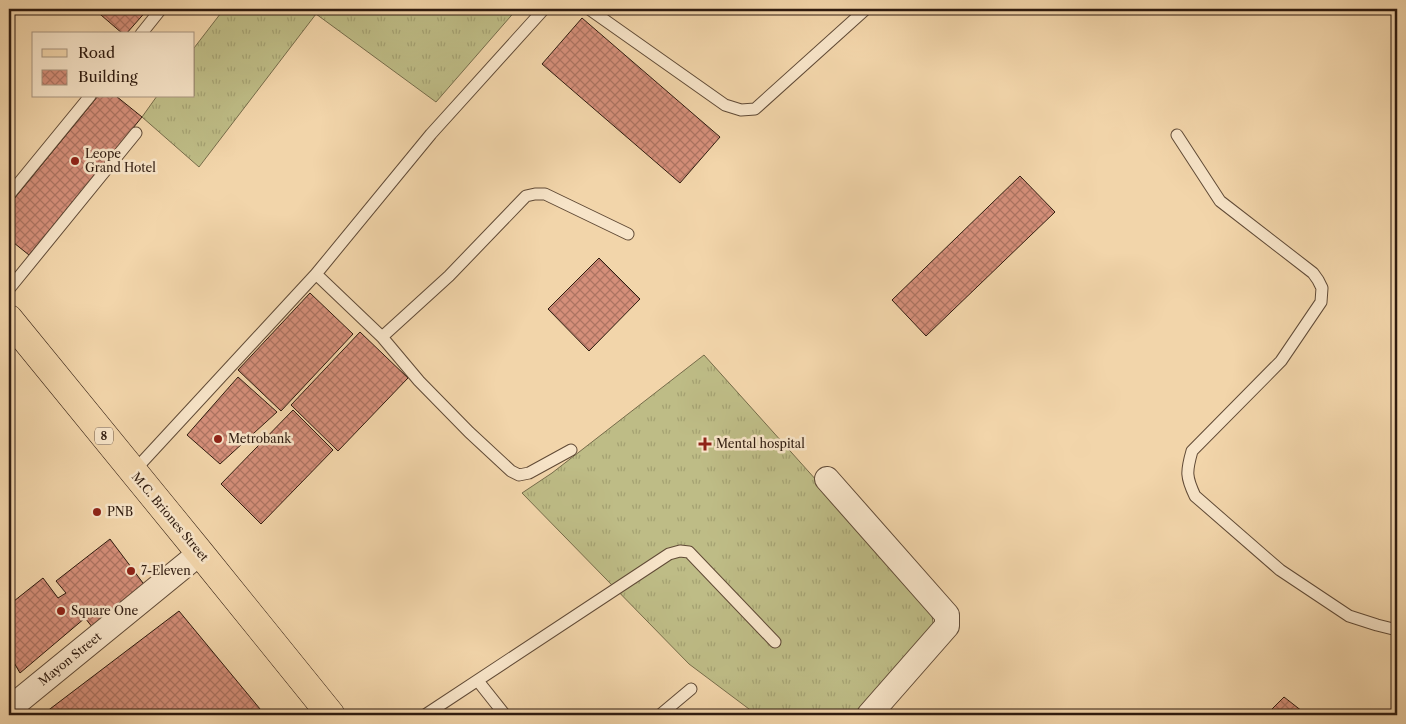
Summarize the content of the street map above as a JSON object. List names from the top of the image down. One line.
{"streets":{"main road":["8","M.C. Briones Street"],"street":["Mayon Street"]},"crossings":[["M.C. Briones Street","Mayon Street"]],"places":{"other":["Leope Grand Hotel","Metrobank","PNB","7-Eleven","Square One"],"health":["Mental hospital"]},"legend":["Road","Building"]}
